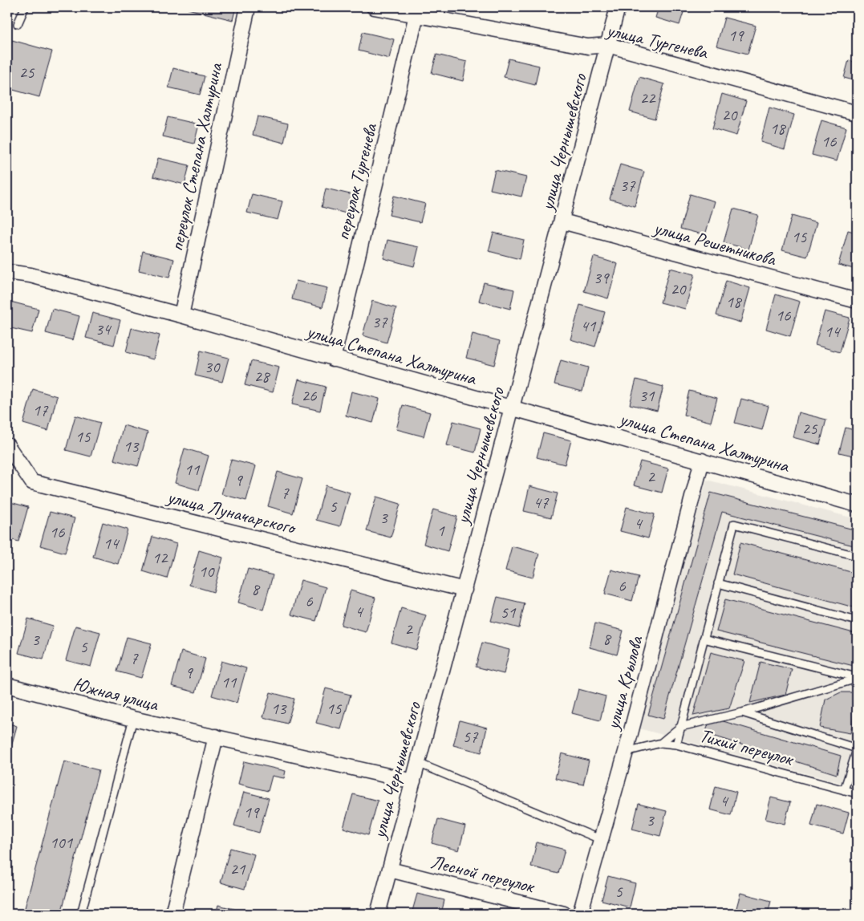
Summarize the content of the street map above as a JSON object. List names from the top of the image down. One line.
{"streets":{"street":["улица Тургенева","улица Чернышевского","переулок Степана Халтурина","переулок Тургенева","улица Решетникова","улица Степана Халтурина","улица Луначарского","улица Крылова","Южная улица","Лесной переулок"],"lane":["Тихий переулок"]},"crossings":[["улица Тургенева","улица Чернышевского"],["улица Тургенева","переулок Тургенева"],["улица Чернышевского","улица Решетникова"],["улица Чернышевского","улица Степана Халтурина"],["улица Чернышевского","улица Луначарского"],["улица Чернышевского","Южная улица"],["улица Чернышевского","Лесной переулок"],["переулок Степана Халтурина","улица Степана Халтурина"],["переулок Тургенева","улица Степана Халтурина"],["улица Степана Халтурина","улица Крылова"],["улица Крылова","Тихий переулок"]],"house_numbers":["19","25","22","20","18","16","37","15","39","20","18","16","37","41","34","14","30","28","26","31","17","25","15","13","11","2","9","7","47","5","3","4","1","16","14","12","10","6","8","6","4","51","2","8","3","5","7","9","11","13","15","57","4","19","3","101","21","5"]}
